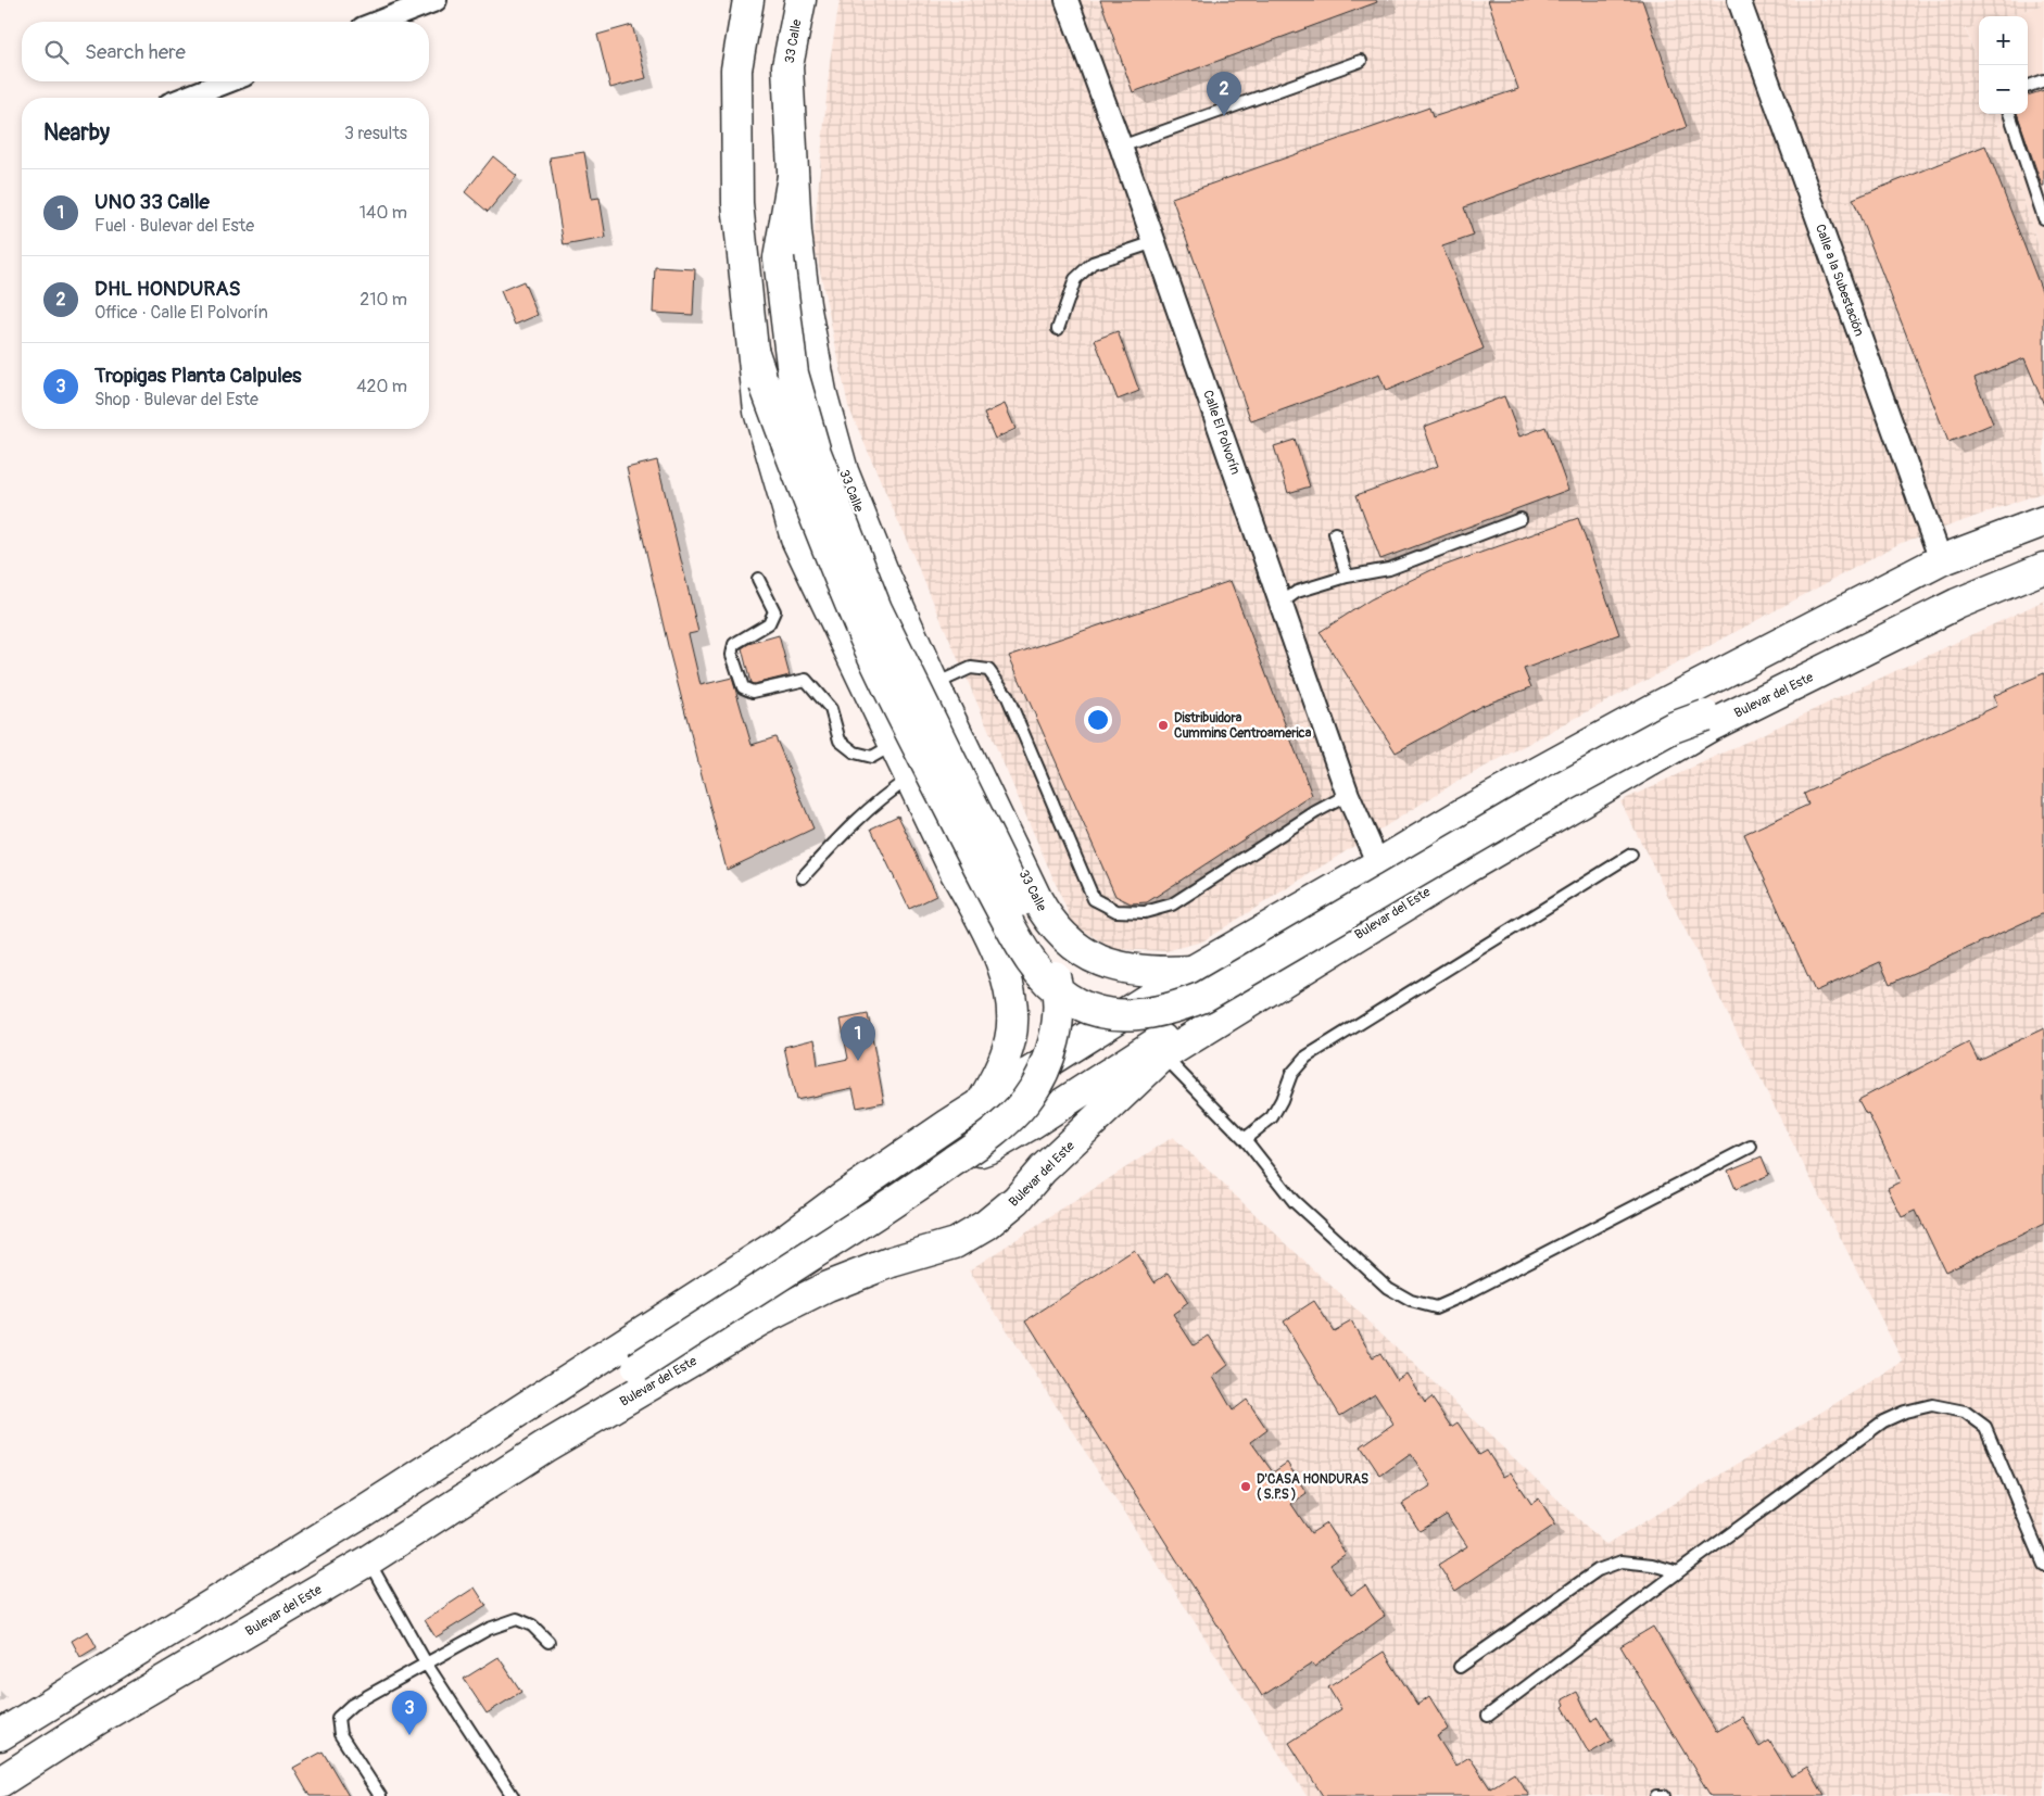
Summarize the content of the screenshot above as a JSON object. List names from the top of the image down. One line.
{"streets":{"main road":["33 Calle","Bulevar del Este"],"street":["Calle a la Subestación","Calle El Polvorín"]},"places":["Distribuidora Cummins Centroamerica","D'CASA HONDURAS ( S.P.S )"],"page":{"map_buttons":["+","−"],"search":"Search here","pins":["2","1","3"],"heading":["Nearby","3 results"],"list":[{"mark":"1","name":"UNO 33 Calle","note":"Fuel · Bulevar del Este","value":"140 m"},{"mark":"2","name":"DHL HONDURAS","note":"Office · Calle El Polvorín","value":"210 m"},{"mark":"3","name":"Tropigas Planta Calpules","note":"Shop · Bulevar del Este","value":"420 m"}]}}
